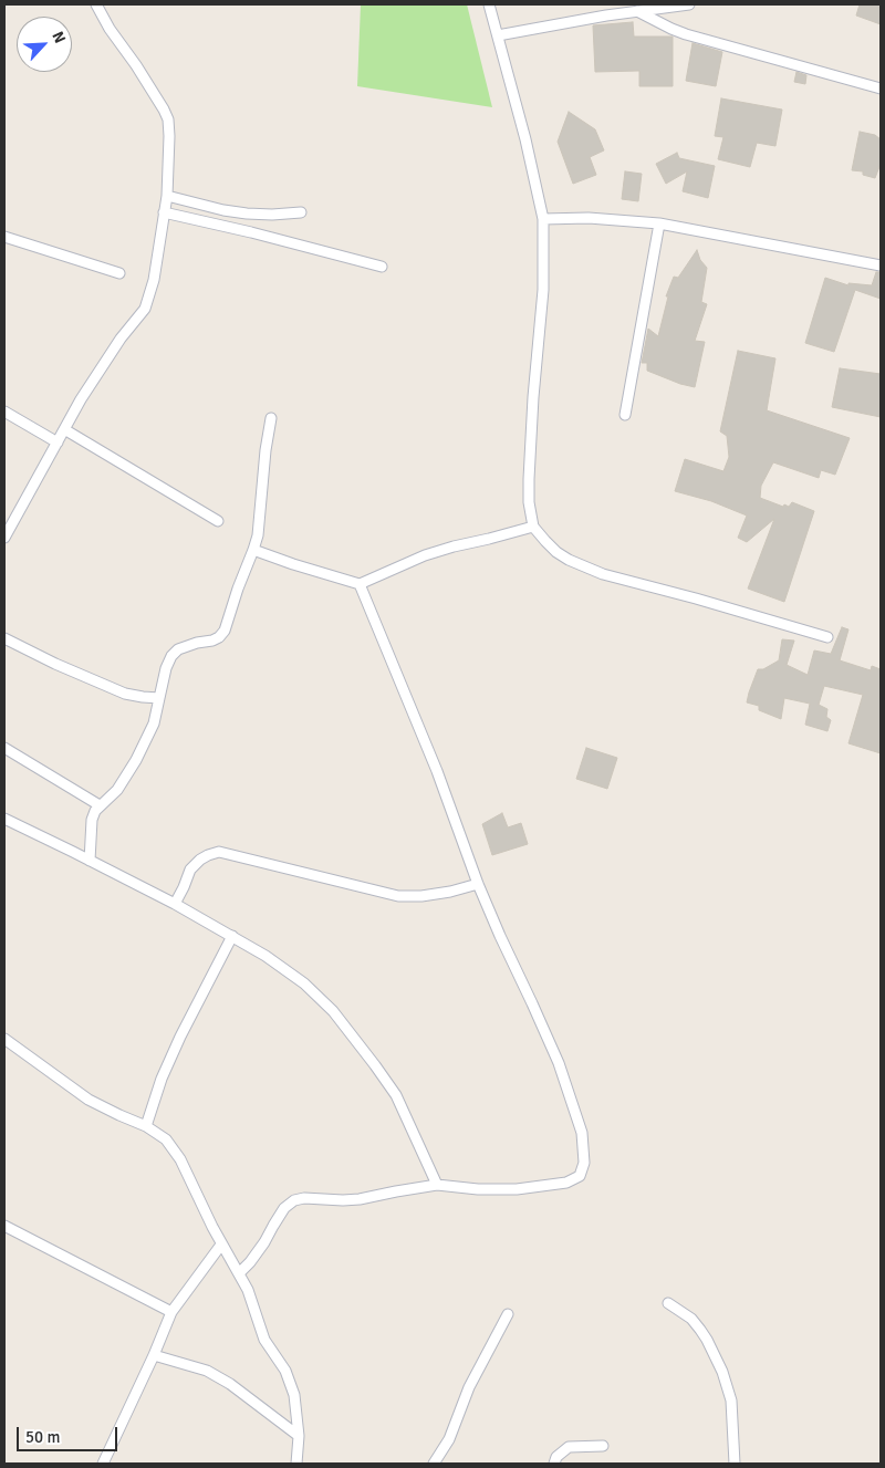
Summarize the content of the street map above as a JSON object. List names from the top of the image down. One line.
{"scale_bar":"50 m","north":"top right"}
